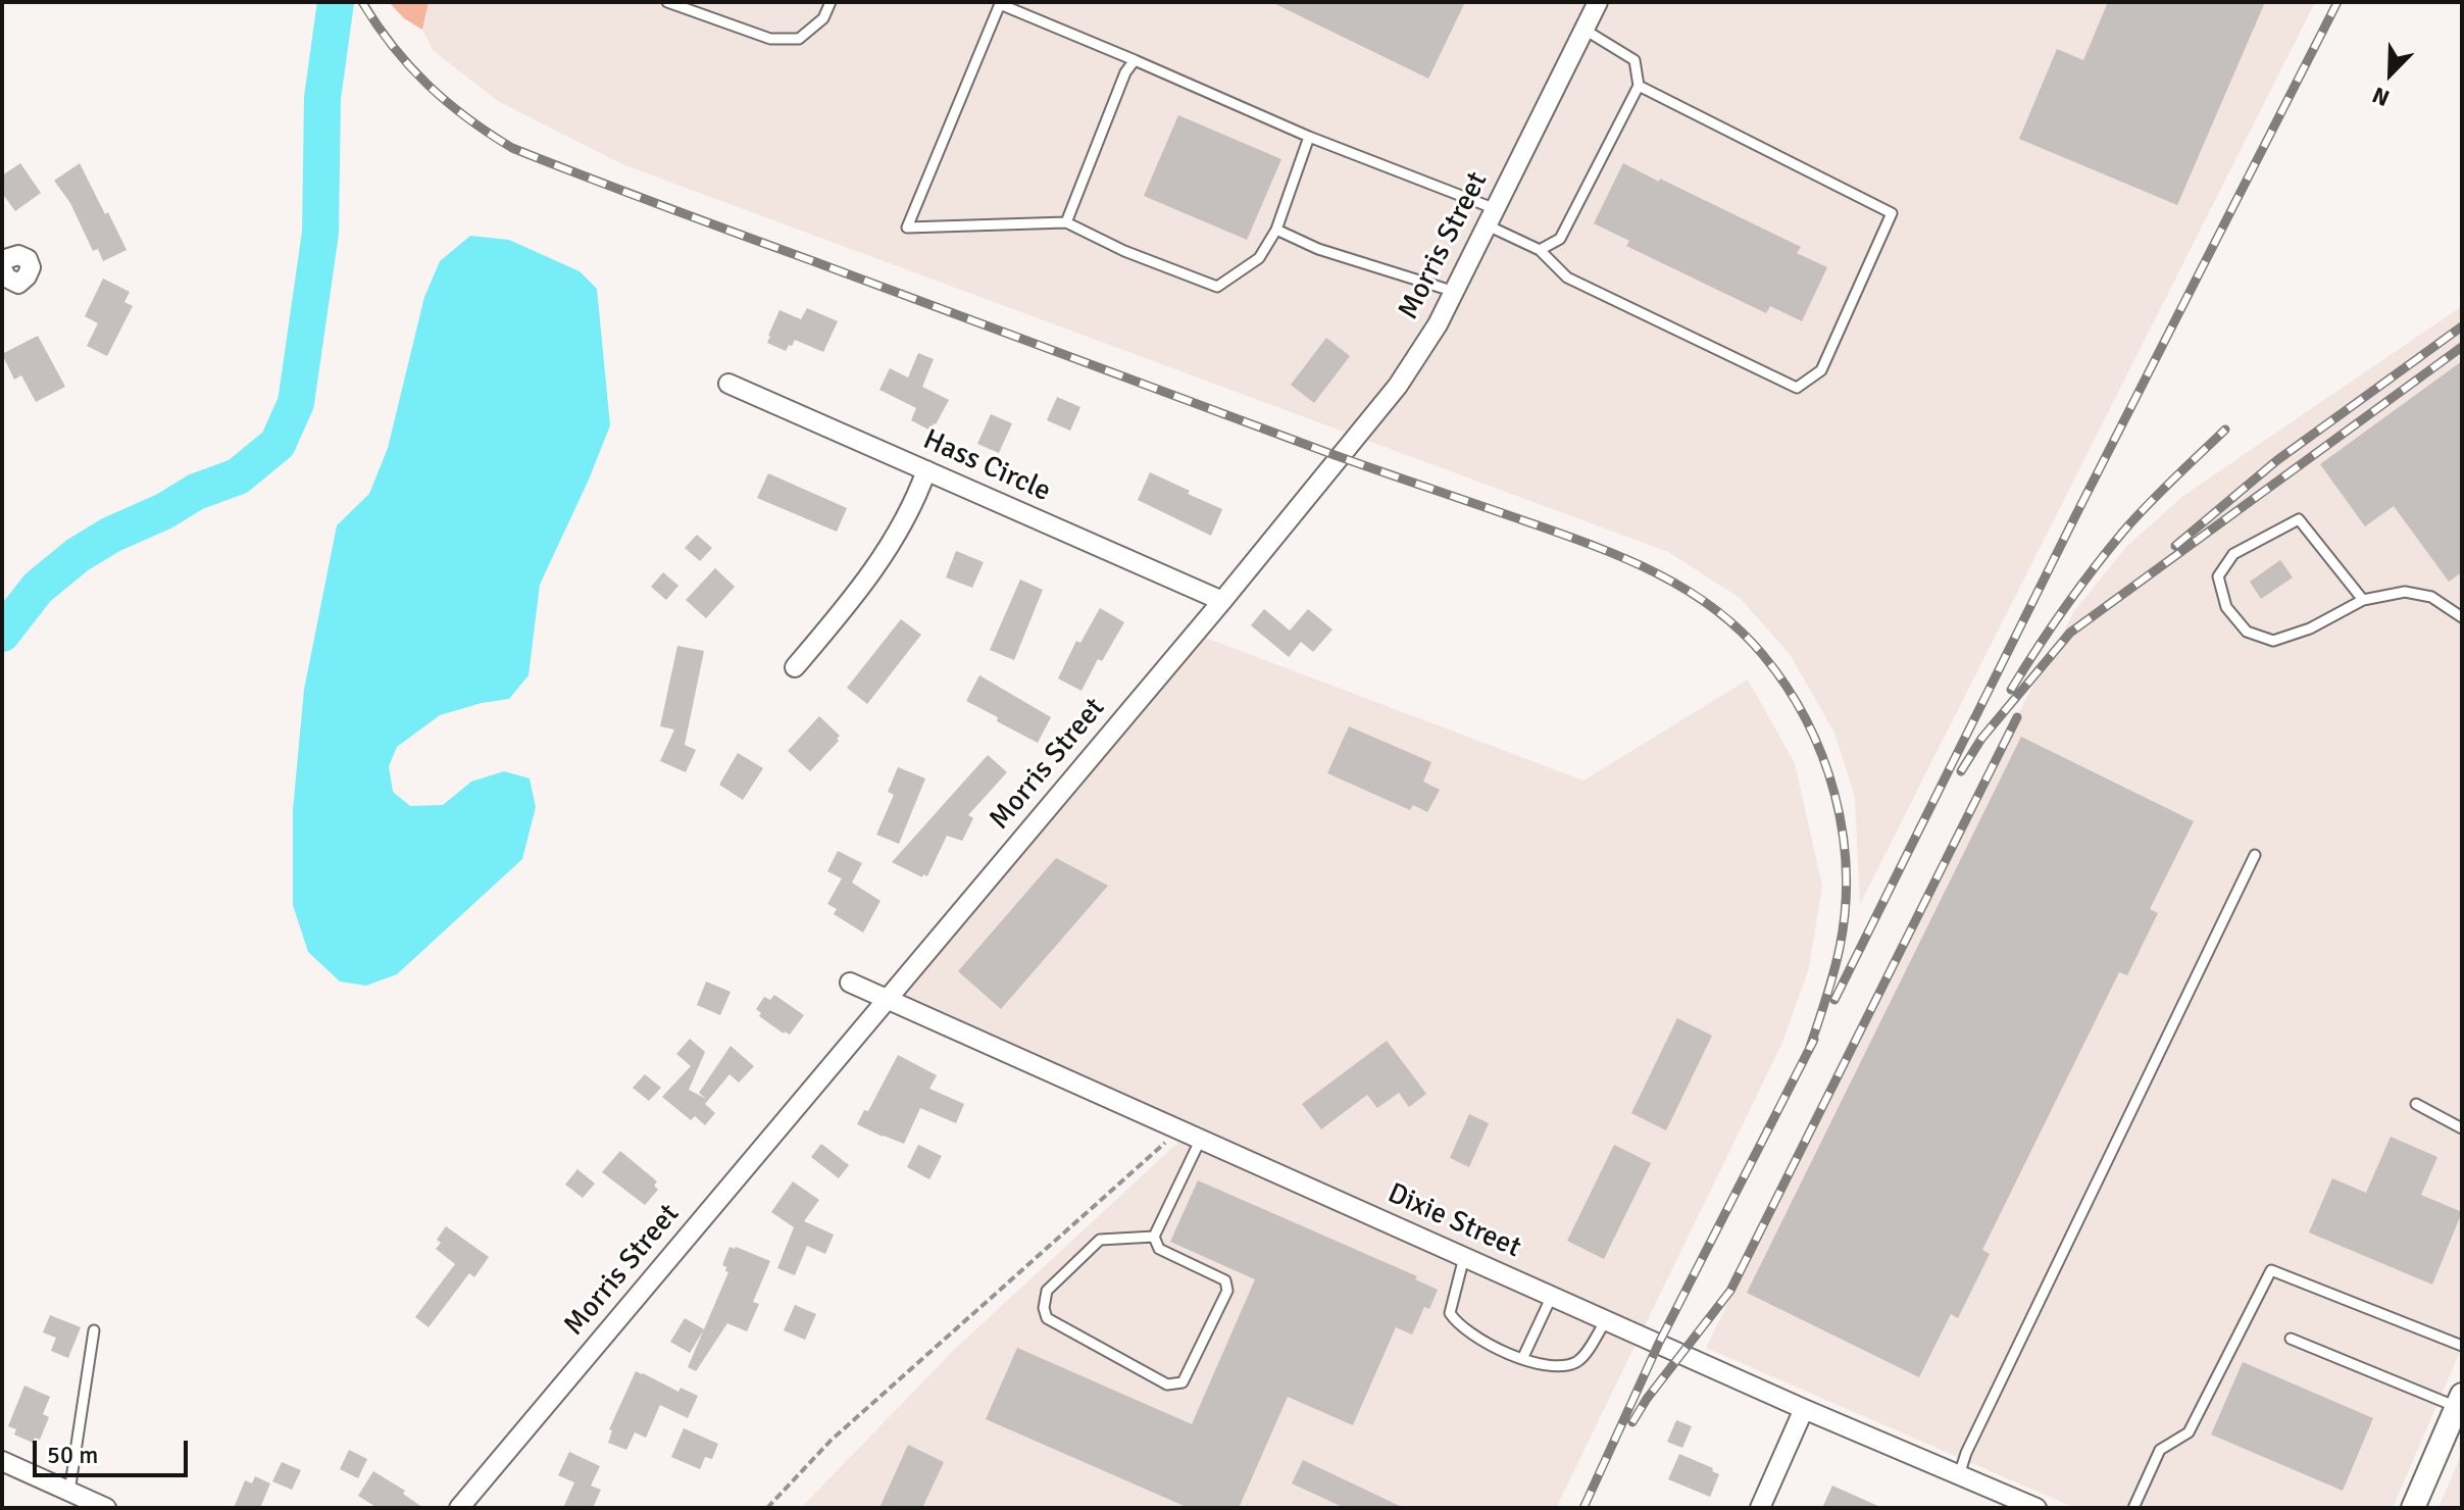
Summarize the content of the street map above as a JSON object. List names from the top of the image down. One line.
{"streets":{"street":["Morris Street","Hass Circle","Dixie Street"]},"crossings":[["Morris Street","Hass Circle"],["Morris Street","Dixie Street"]],"scale_bar":"50 m","north":"bottom left"}
